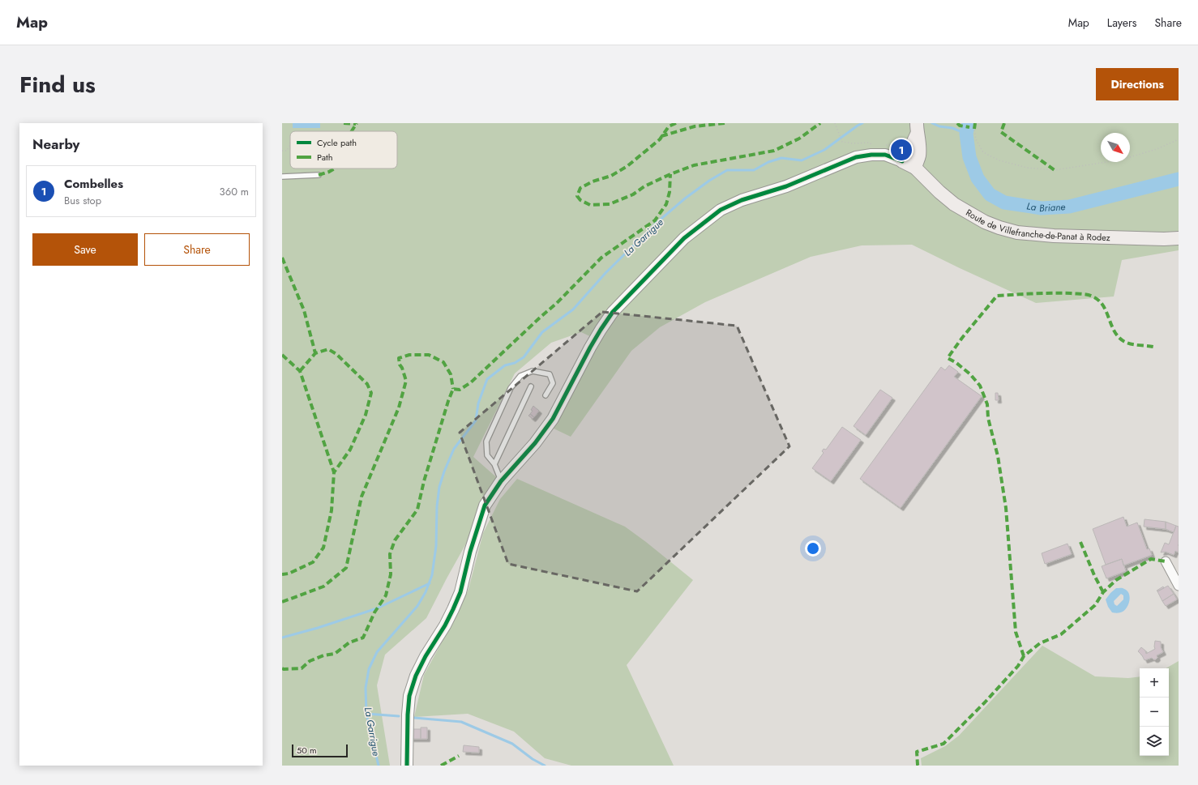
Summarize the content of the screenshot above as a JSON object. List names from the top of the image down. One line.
{"streets":{"main road":["Route de Villefranche-de-Panat à Rodez"]},"water":["La Briane","La Garrigue"],"legend":["Cycle path","Path"],"scale_bar":"50 m","north":"bottom right","page":{"header":"Map","nav":["Map","Layers","Share"],"title":"Find us","buttons":["Directions",["Save","Share"]],"heading":"Nearby","pins":"1","list":[{"mark":"1","name":"Combelles","note":"Bus stop","value":"360 m"}],"map_buttons":["+","−"],"scale":"50 m"}}
